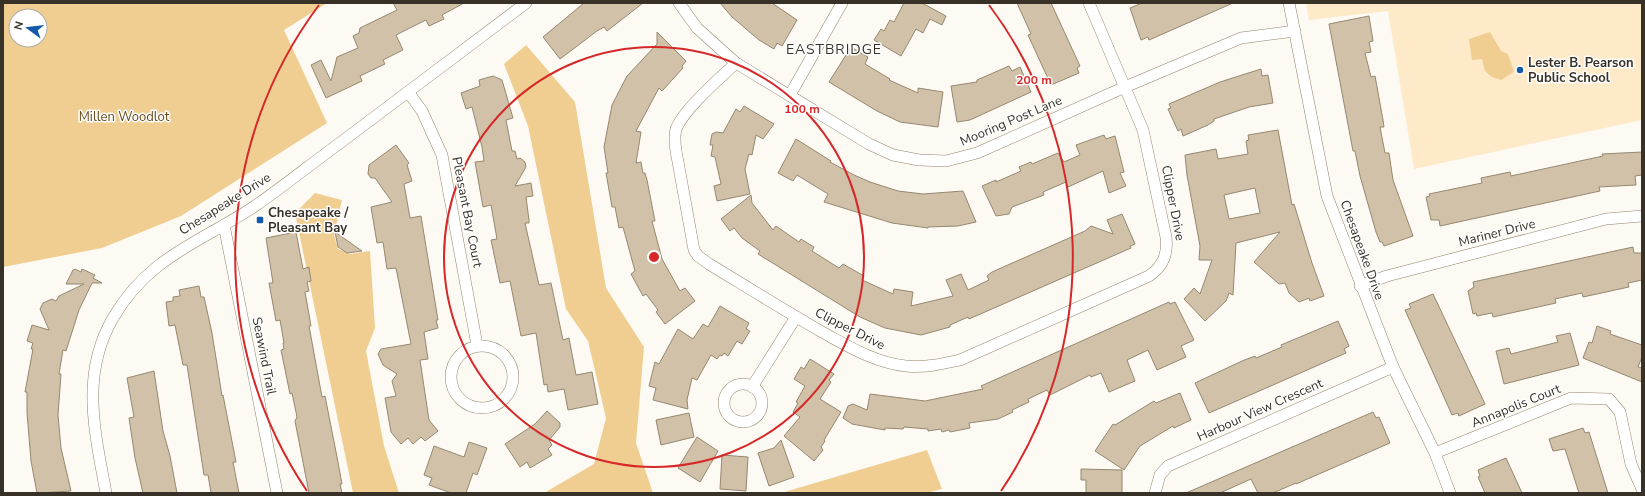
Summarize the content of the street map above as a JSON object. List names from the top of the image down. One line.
{"streets":{"street":["Mooring Post Lane","Clipper Drive","Chesapeake Drive","Pleasant Bay Court","Mariner Drive","Seawind Trail","Annapolis Court","Harbour View Crescent"]},"crossings":[["Mooring Post Lane","Clipper Drive"],["Mooring Post Lane","Chesapeake Drive"],["Chesapeake Drive","Pleasant Bay Court"],["Chesapeake Drive","Mariner Drive"],["Chesapeake Drive","Seawind Trail"],["Chesapeake Drive","Annapolis Court"],["Chesapeake Drive","Harbour View Crescent"]],"districts":["EASTBRIDGE"],"parks":["Millen Woodlot"],"places":{"other":["Lester B. Pearson Public School"],"transit":["Chesapeake / Pleasant Bay"]},"north":"left","rings":["200 m","100 m"]}
